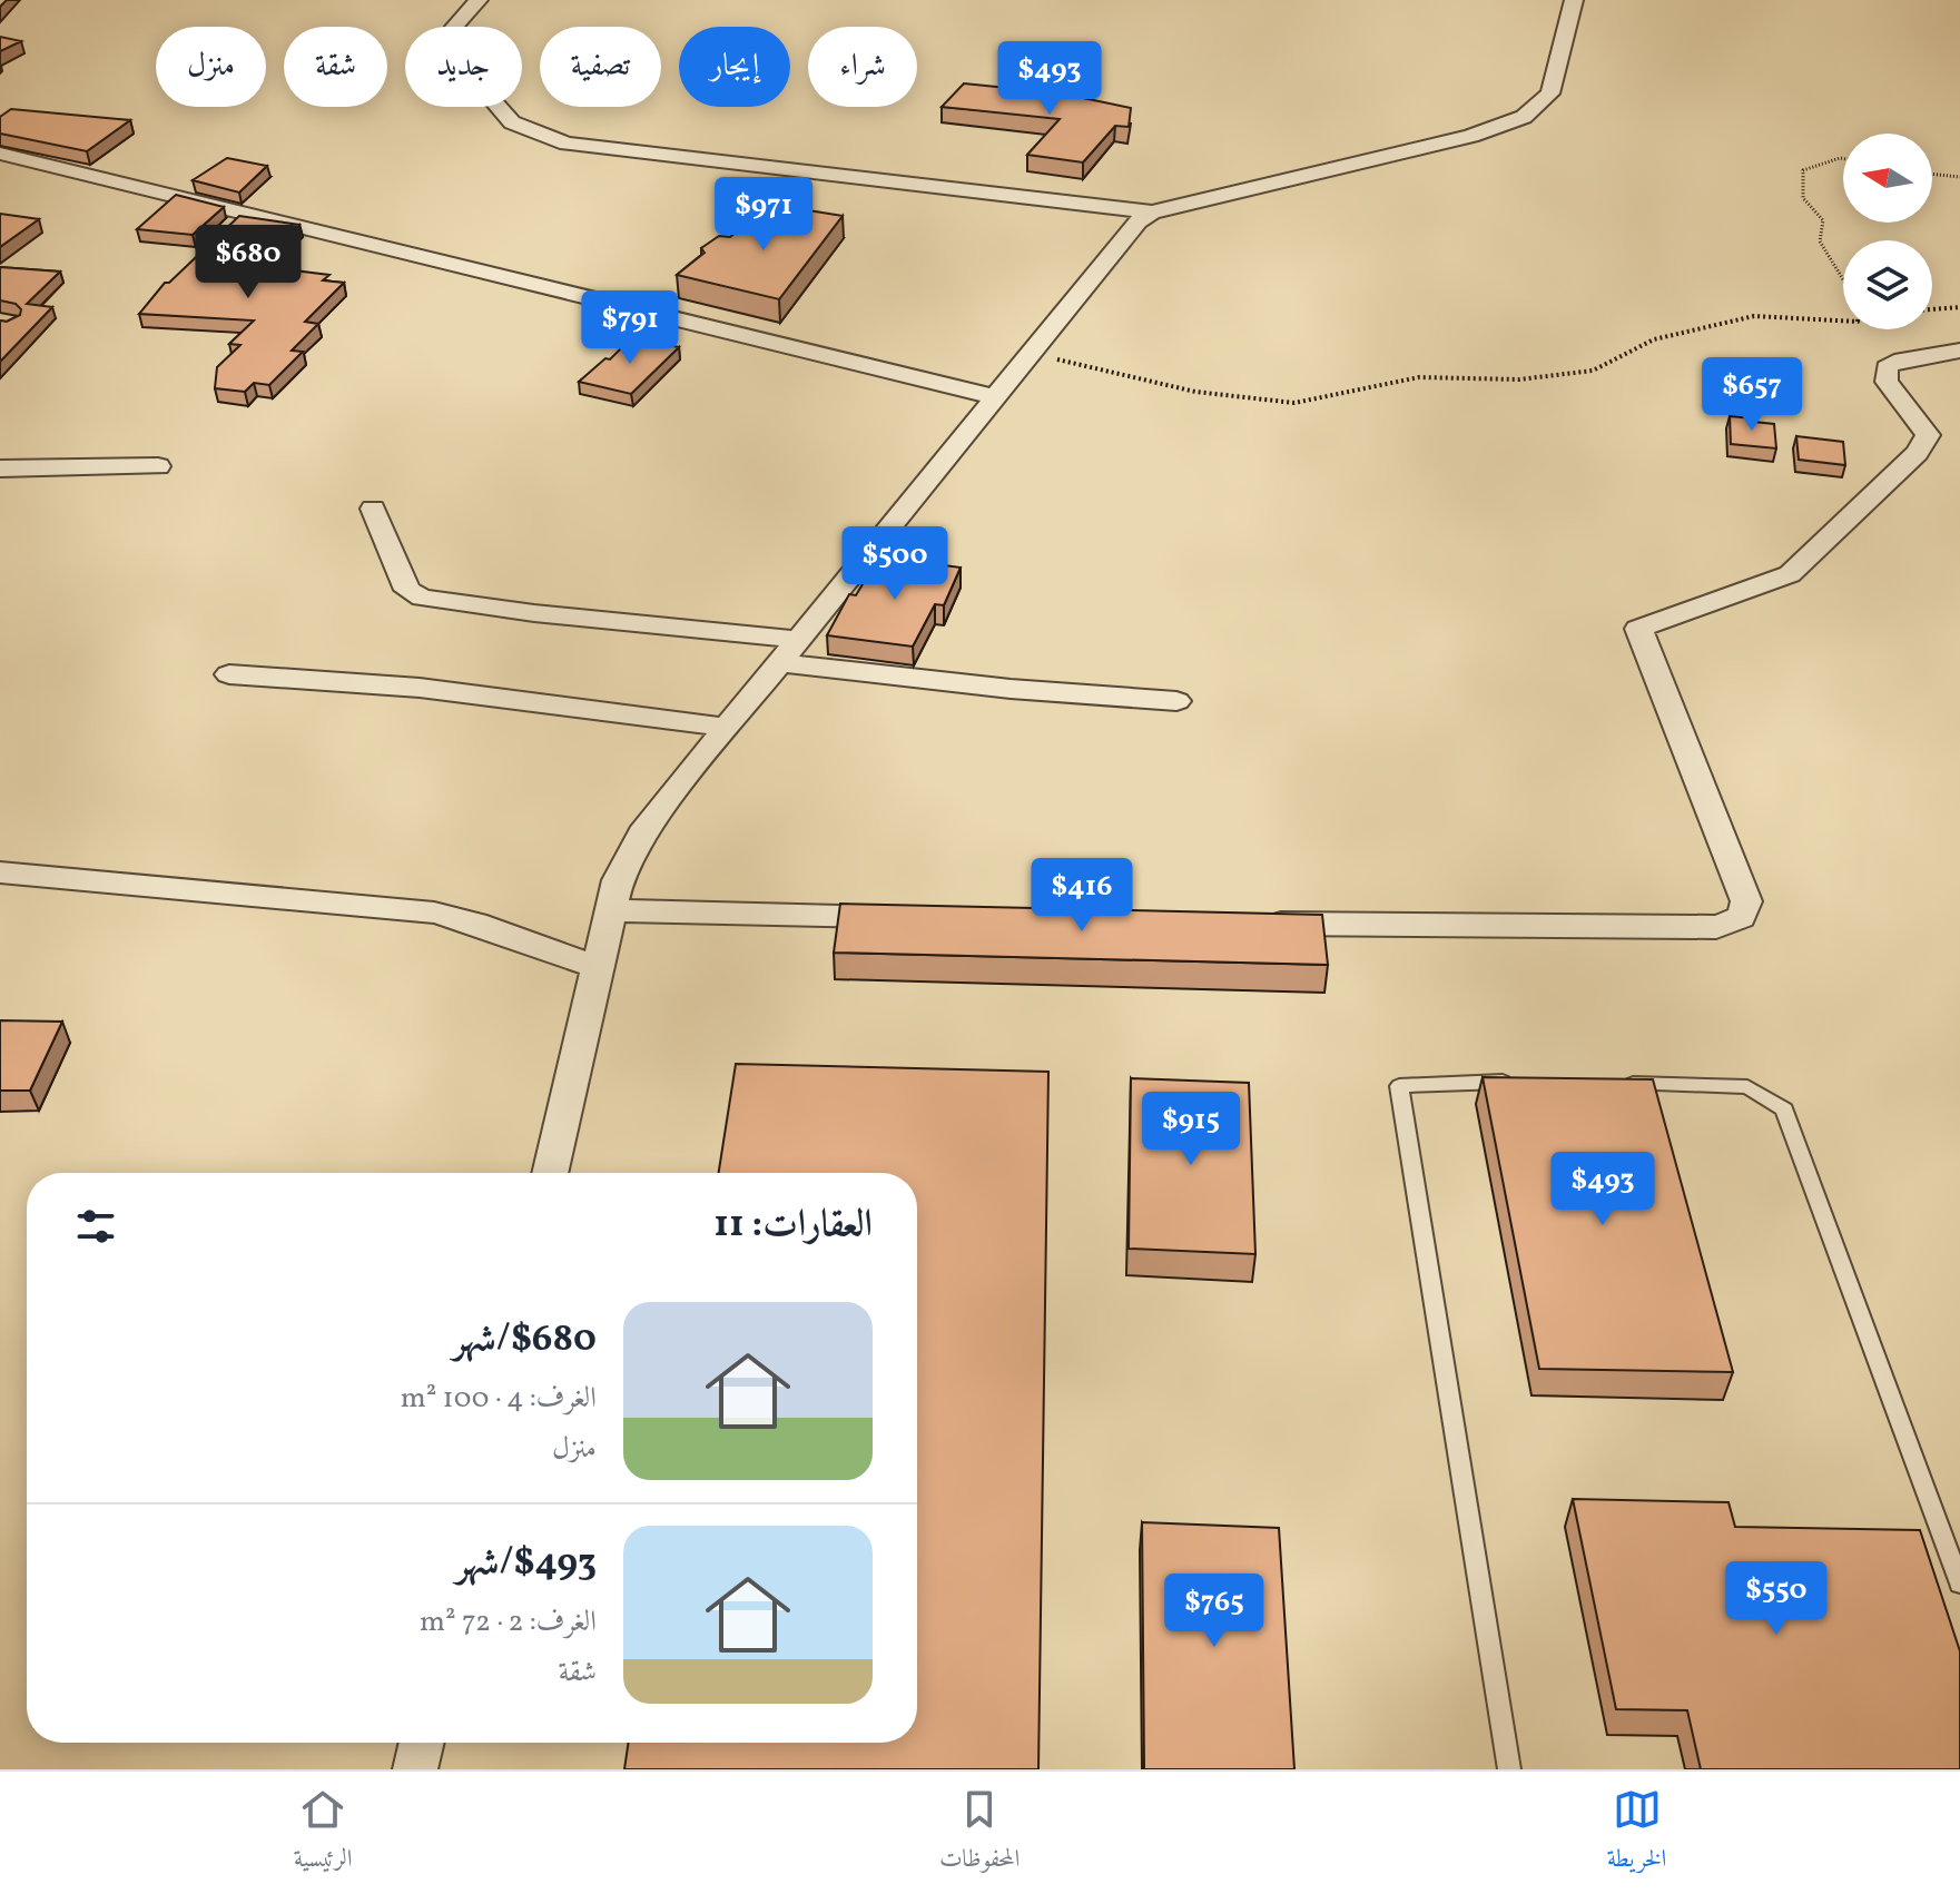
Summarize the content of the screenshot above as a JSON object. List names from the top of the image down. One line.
{"north":"left","page":{"chip":["شراء","إيجار","تصفية","جديد","شقة","منزل"],"price":["$493","$971","$680","$791","$657","$500","$416","$915","$493","$550","$765"],"heading":"العقارات: 11","list":[{"name":"$680/شهر","note":"الغرف: 4 · 100 m² · منزل"},{"name":"$493/شهر","note":"الغرف: 2 · 72 m² · شقة"}],"tabs":["الخريطة","المحفوظات","الرئيسية"]}}
